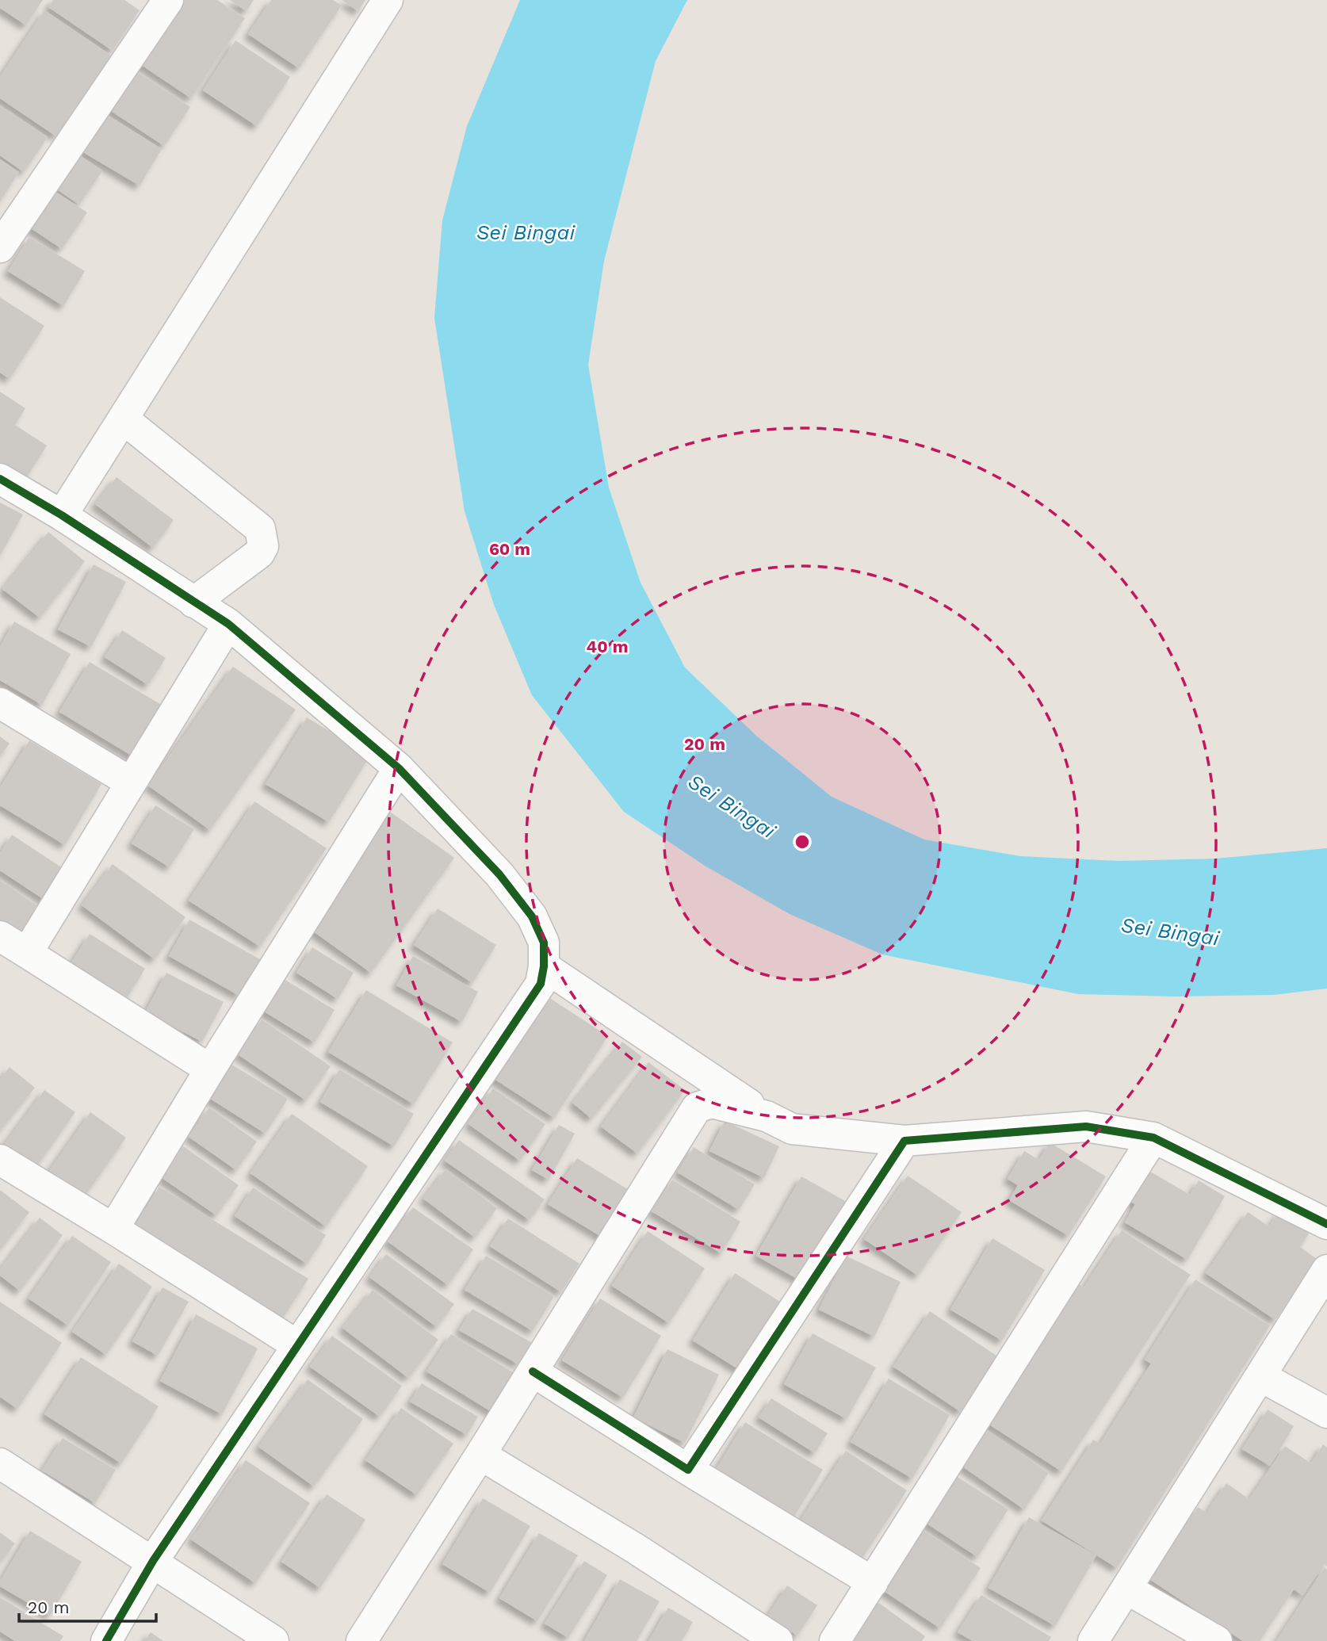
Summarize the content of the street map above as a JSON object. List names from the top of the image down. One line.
{"water":["Sei Bingai"],"scale_bar":"20 m","rings":["60 m","40 m","20 m"]}
